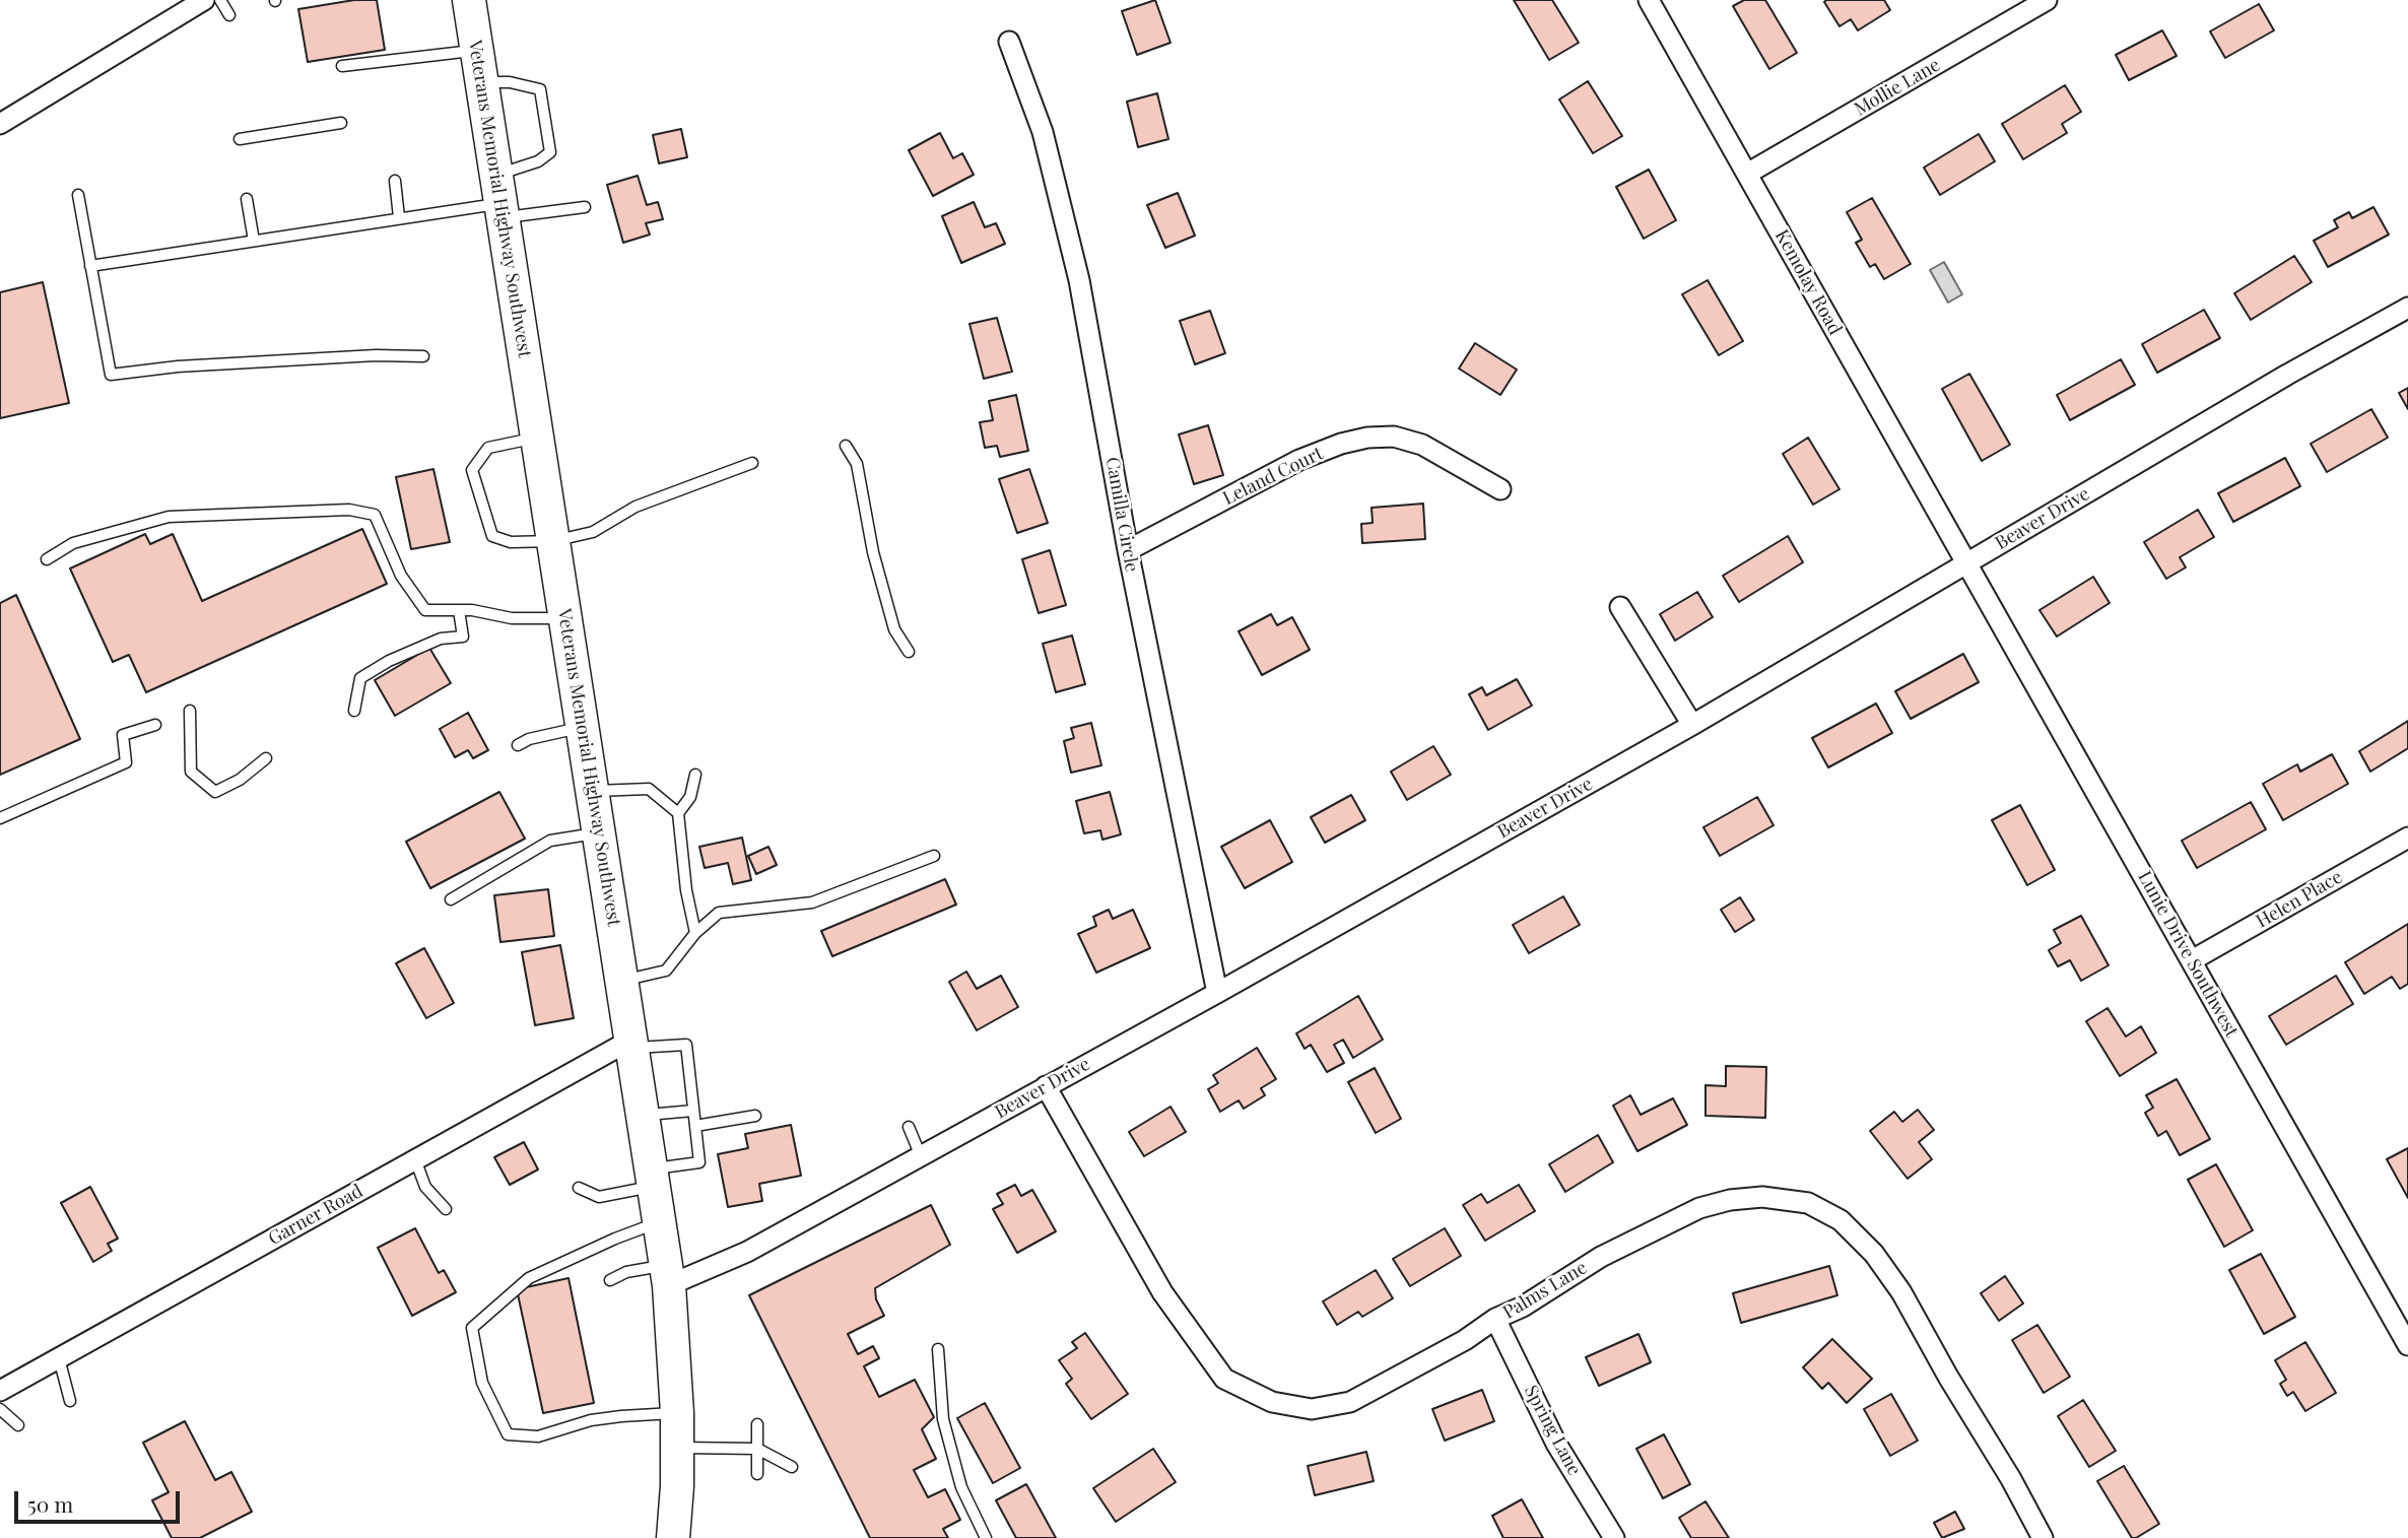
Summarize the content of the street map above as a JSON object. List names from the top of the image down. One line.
{"streets":{"main road":["Veterans Memorial Highway Southwest"],"street":["Mollie Lane","Kemolay Road","Leland Court","Camilla Circle","Beaver Drive","Helen Place","Lunie Drive Southwest","Garner Road","Palms Lane","Spring Lane"]},"crossings":[["Mollie Lane","Kemolay Road"],["Veterans Memorial Highway Southwest","Beaver Drive"],["Veterans Memorial Highway Southwest","Garner Road"],["Kemolay Road","Beaver Drive"],["Kemolay Road","Lunie Drive Southwest"],["Leland Court","Camilla Circle"],["Camilla Circle","Beaver Drive"],["Beaver Drive","Lunie Drive Southwest"],["Beaver Drive","Palms Lane"],["Helen Place","Lunie Drive Southwest"],["Palms Lane","Spring Lane"]],"scale_bar":"50 m"}
